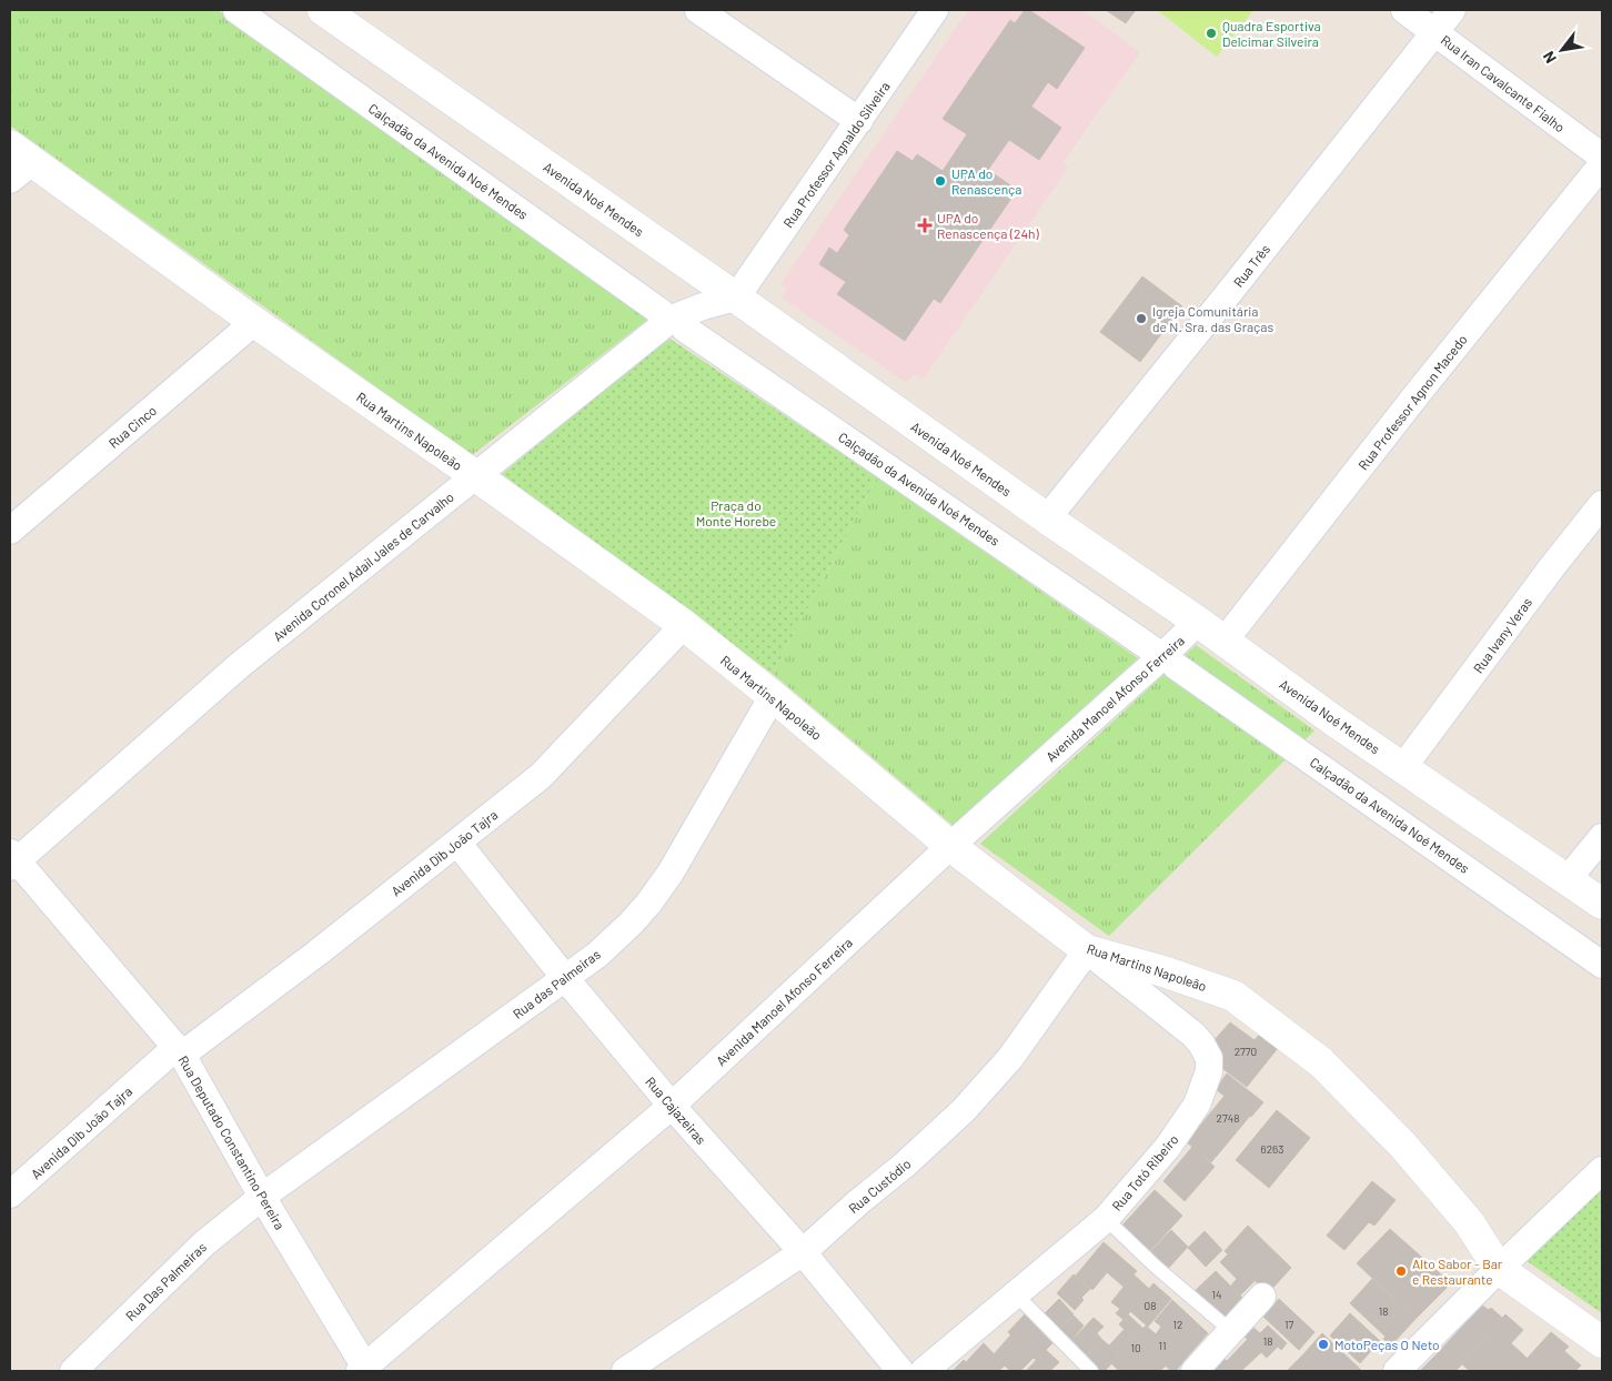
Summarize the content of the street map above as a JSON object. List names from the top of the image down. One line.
{"streets":{"main road":["Avenida Noé Mendes","Rua Martins Napoleão"],"street":["Rua Iran Cavalcante Fialho","Rua Professor Agnaldo Silveira","Calçadão da Avenida Noé Mendes","Rua Três","Rua Professor Agnon Macedo","Rua Cinco","Avenida Coronel Adail Jales de Carvalho","Rua Ivany Veras","Avenida Manoel Afonso Ferreira","Avenida Dib João Tajra","Rua das Palmeiras","Rua Cajazeiras","Rua Deputado Constantino Pereira","Rua Totó Ribeiro","Rua Custódio","Rua Das Palmeiras"]},"crossings":[["Rua Iran Cavalcante Fialho","Rua Três"],["Rua Professor Agnaldo Silveira","Avenida Noé Mendes"],["Rua Professor Agnaldo Silveira","Avenida Coronel Adail Jales de Carvalho"],["Avenida Noé Mendes","Rua Três"],["Avenida Noé Mendes","Rua Professor Agnon Macedo"],["Avenida Noé Mendes","Avenida Coronel Adail Jales de Carvalho"],["Avenida Noé Mendes","Rua Ivany Veras"],["Avenida Noé Mendes","Avenida Manoel Afonso Ferreira"],["Rua Cinco","Rua Martins Napoleão"],["Rua Martins Napoleão","Avenida Coronel Adail Jales de Carvalho"],["Rua Martins Napoleão","Avenida Manoel Afonso Ferreira"],["Rua Martins Napoleão","Avenida Dib João Tajra"],["Rua Martins Napoleão","Rua das Palmeiras"],["Rua Martins Napoleão","Rua Totó Ribeiro"],["Rua Martins Napoleão","Rua Custódio"],["Avenida Coronel Adail Jales de Carvalho","Rua Deputado Constantino Pereira"],["Avenida Manoel Afonso Ferreira","Rua Cajazeiras"],["Avenida Manoel Afonso Ferreira","Rua Deputado Constantino Pereira"],["Avenida Dib João Tajra","Rua Cajazeiras"],["Avenida Dib João Tajra","Rua Deputado Constantino Pereira"],["Rua das Palmeiras","Rua Cajazeiras"],["Rua das Palmeiras","Rua Deputado Constantino Pereira"],["Rua das Palmeiras","Rua Das Palmeiras"],["Rua Cajazeiras","Rua Custódio"],["Rua Deputado Constantino Pereira","Rua Das Palmeiras"],["Rua Totó Ribeiro","Rua Custódio"]],"parks":["Praça do Monte Horebe"],"places":{"other":["Quadra Esportiva Delcimar Silveira","UPA do Renascença","Igreja Comunitária de N. Sra. das Graças","Alto Sabor - Bar e Restaurante","MotoPeças O Neto"],"health":["UPA do Renascença (24h)"]},"house_numbers":["2770","2748","6263","14","08","18","12","17","18","11","10"],"north":"bottom left"}
